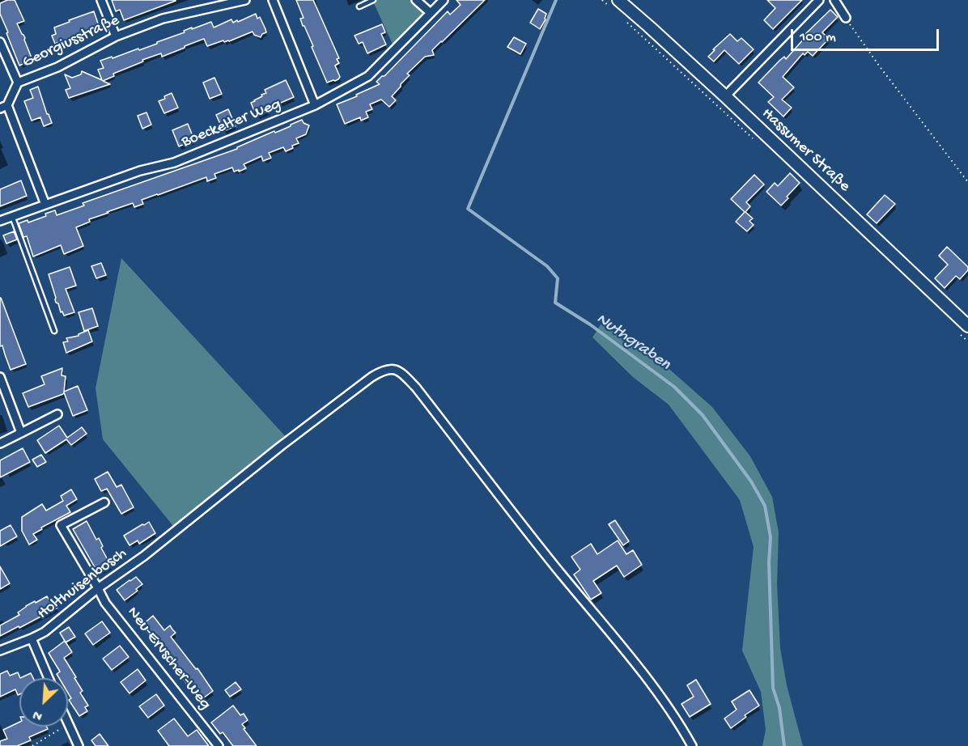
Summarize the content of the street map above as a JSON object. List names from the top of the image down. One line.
{"streets":{"street":["Georgiusstraße","Boeckelter Weg","Hassumer Straße","Holthuisenbosch","Neu-Ervscher-Weg"]},"crossings":[["Georgiusstraße","Boeckelter Weg"],["Holthuisenbosch","Neu-Ervscher-Weg"]],"water":["Nuthgraben"],"scale_bar":"100 m","north":"bottom left"}
